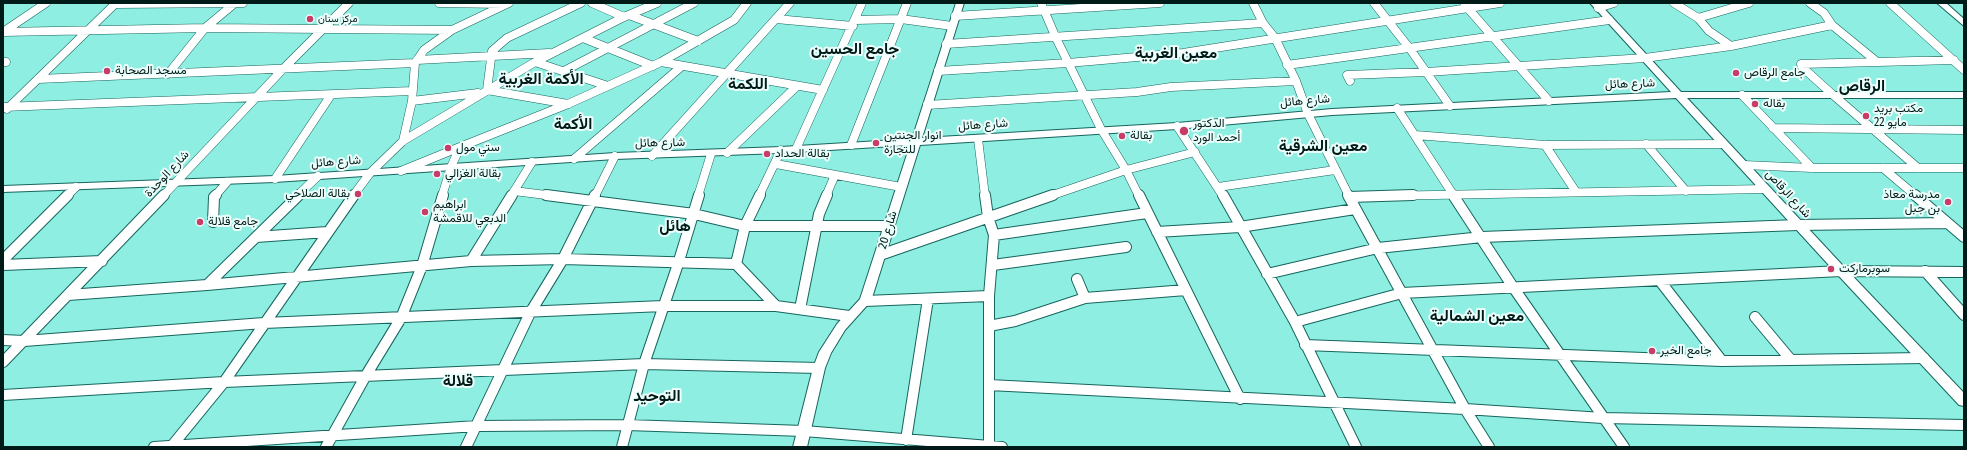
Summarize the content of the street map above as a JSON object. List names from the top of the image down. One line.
{"streets":{"street":["شارع هائل","شارع الوحدة","شارع الرقاص","شارع 20"]},"crossings":[["شارع هائل","شارع الوحدة"],["شارع هائل","شارع الرقاص"],["شارع هائل","شارع 20"]],"districts":["جامع الحسين","معين الغربية","الأكمة الغربية","اللكمة","الرقاص","الأكمة","معين الشرقية","هائل","معين الشمالية","قلالة","التوحيد"],"places":["مركز سنان","مسجد الصحابة","جامع الرقاص","بقاله","مكتب بريد 22 مايو","الدكتور أحمد الورد","بقالة","انوار الجنتين للتجارة","ستي مول","بقالة الحداد","بقالة الغزالي","بقالة الصلاحي","مدرسة معاذ بن جبل","ابراهيم الدبعي للاقمشة","جامع قلالة","سوبرماركت","جامع الخير"]}
